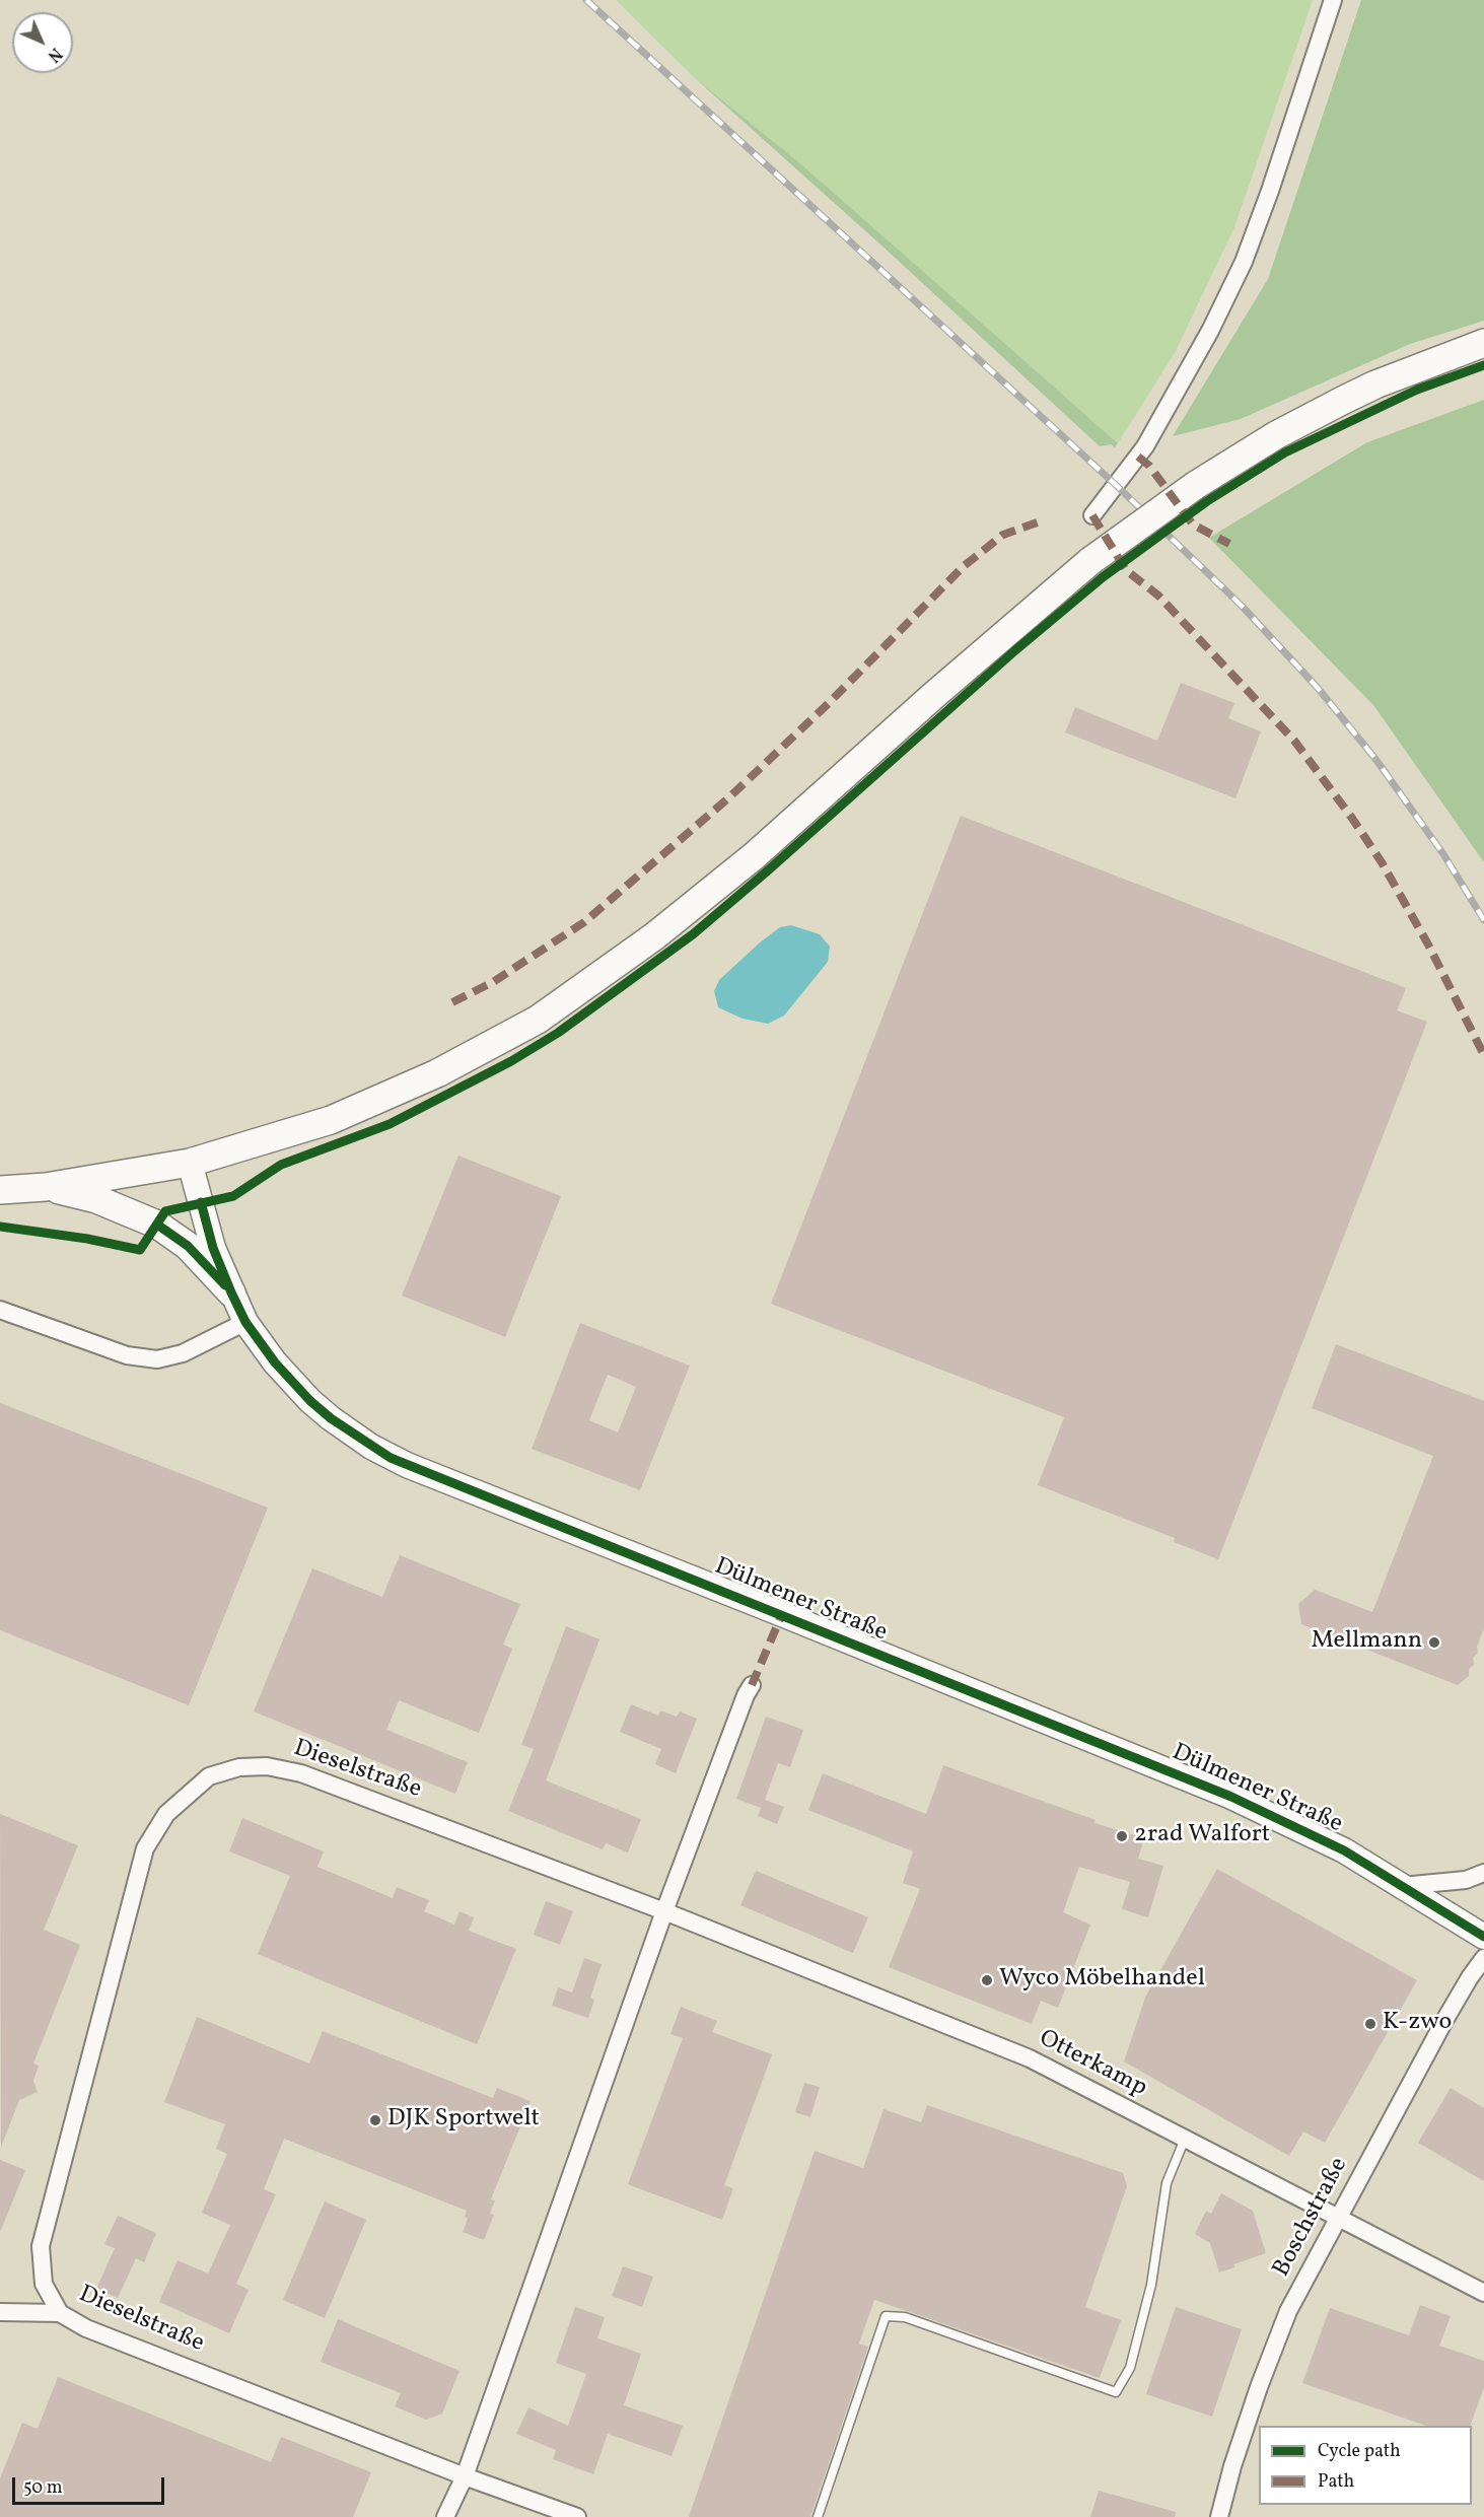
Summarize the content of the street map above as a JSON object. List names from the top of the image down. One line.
{"streets":{"street":["Dülmener Straße","Dieselstraße","Otterkamp","Boschstraße"]},"crossings":[["Dieselstraße","Otterkamp"],["Otterkamp","Boschstraße"]],"places":["Mellmann","2rad Walfort","Wyco Möbelhandel","K-zwo","DJK Sportwelt"],"legend":["Cycle path","Path"],"scale_bar":"50 m","north":"bottom right"}
